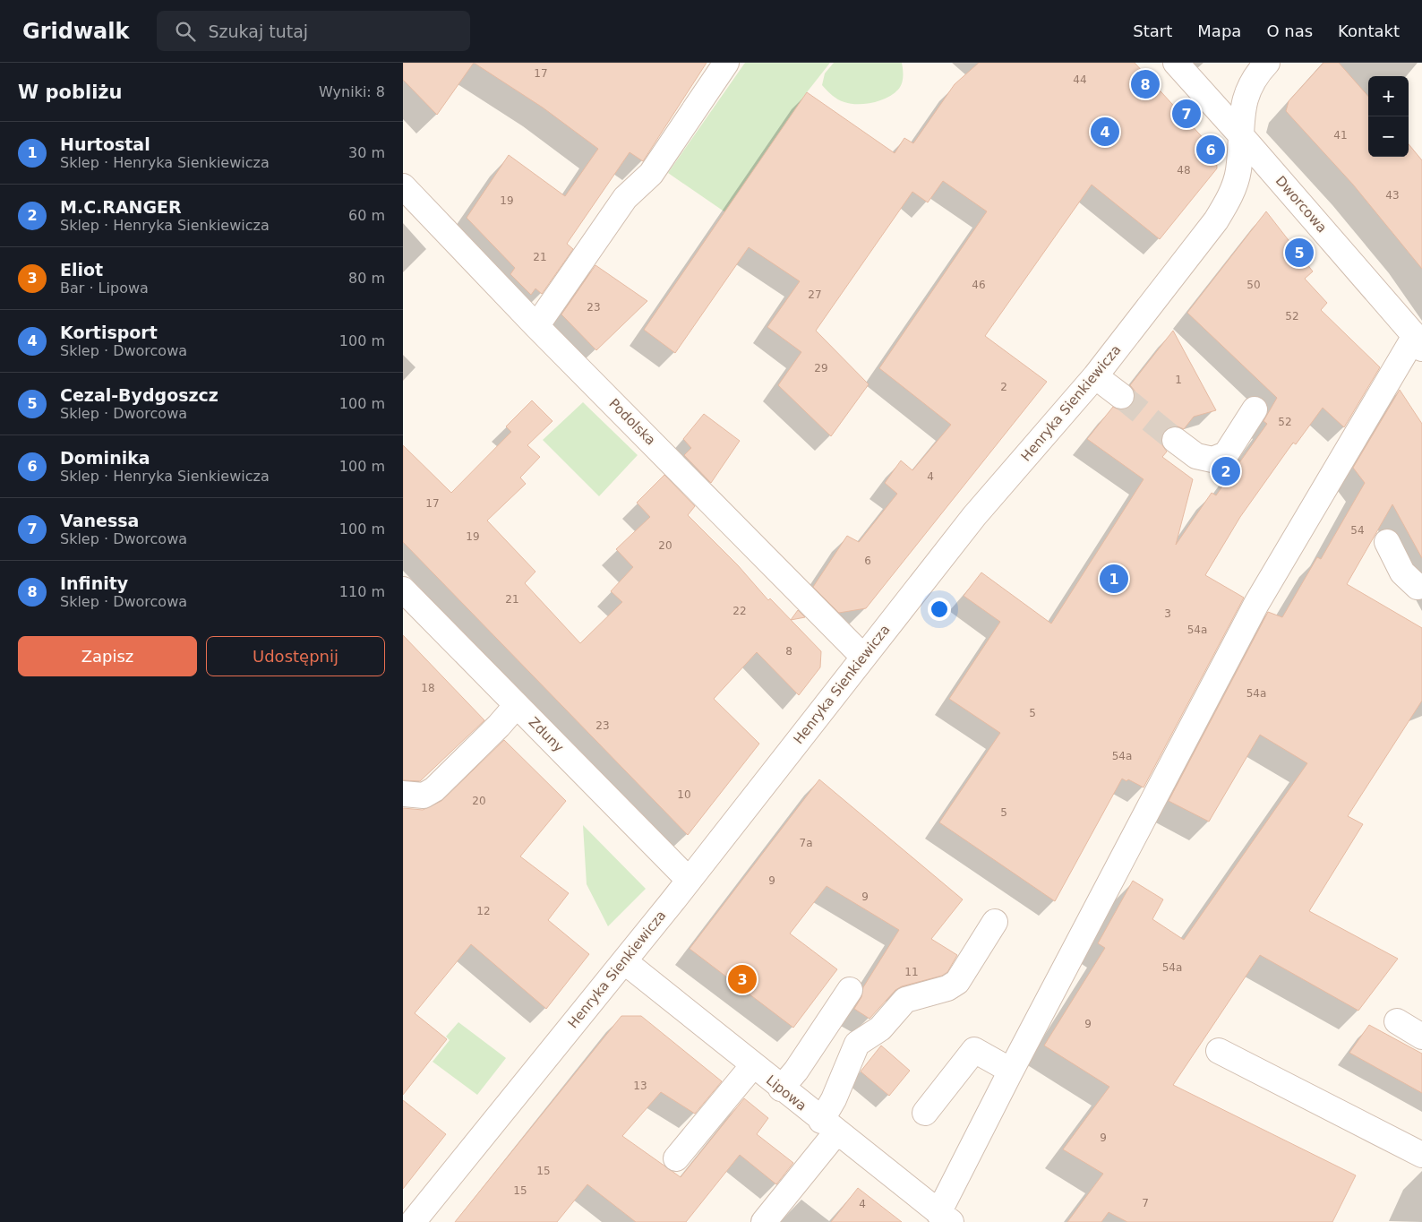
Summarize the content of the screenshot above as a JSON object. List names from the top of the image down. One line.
{"streets":{"street":["Dworcowa","Henryka Sienkiewicza","Podolska","Zduny","Lipowa"]},"crossings":[["Dworcowa","Henryka Sienkiewicza"],["Henryka Sienkiewicza","Podolska"],["Henryka Sienkiewicza","Zduny"],["Henryka Sienkiewicza","Lipowa"]],"house_numbers":["17","44","41","48","43","19","21","46","50","27","23","52","29","1","2","52","4","17","54","19","20","6","21","22","3","54a","8","18","54a","5","23","54a","10","20","5","7a","9","9","12","54a","11","9","13","9","15","15","7","4"],"page":{"header":"Gridwalk","search":"Szukaj tutaj","nav":["Start","Mapa","O nas","Kontakt"],"heading":["W pobliżu","Wyniki: 8"],"pins":["8","7","4","6","5","2","1","3"],"map_buttons":["+","−"],"list":[{"mark":"1","name":"Hurtostal","note":"Sklep · Henryka Sienkiewicza","value":"30 m"},{"mark":"2","name":"M.C.RANGER","note":"Sklep · Henryka Sienkiewicza","value":"60 m"},{"mark":"3","name":"Eliot","note":"Bar · Lipowa","value":"80 m"},{"mark":"4","name":"Kortisport","note":"Sklep · Dworcowa","value":"100 m"},{"mark":"5","name":"Cezal-Bydgoszcz","note":"Sklep · Dworcowa","value":"100 m"},{"mark":"6","name":"Dominika","note":"Sklep · Henryka Sienkiewicza","value":"100 m"},{"mark":"7","name":"Vanessa","note":"Sklep · Dworcowa","value":"100 m"},{"mark":"8","name":"Infinity","note":"Sklep · Dworcowa","value":"110 m"}],"buttons":["Zapisz","Udostępnij"]}}
